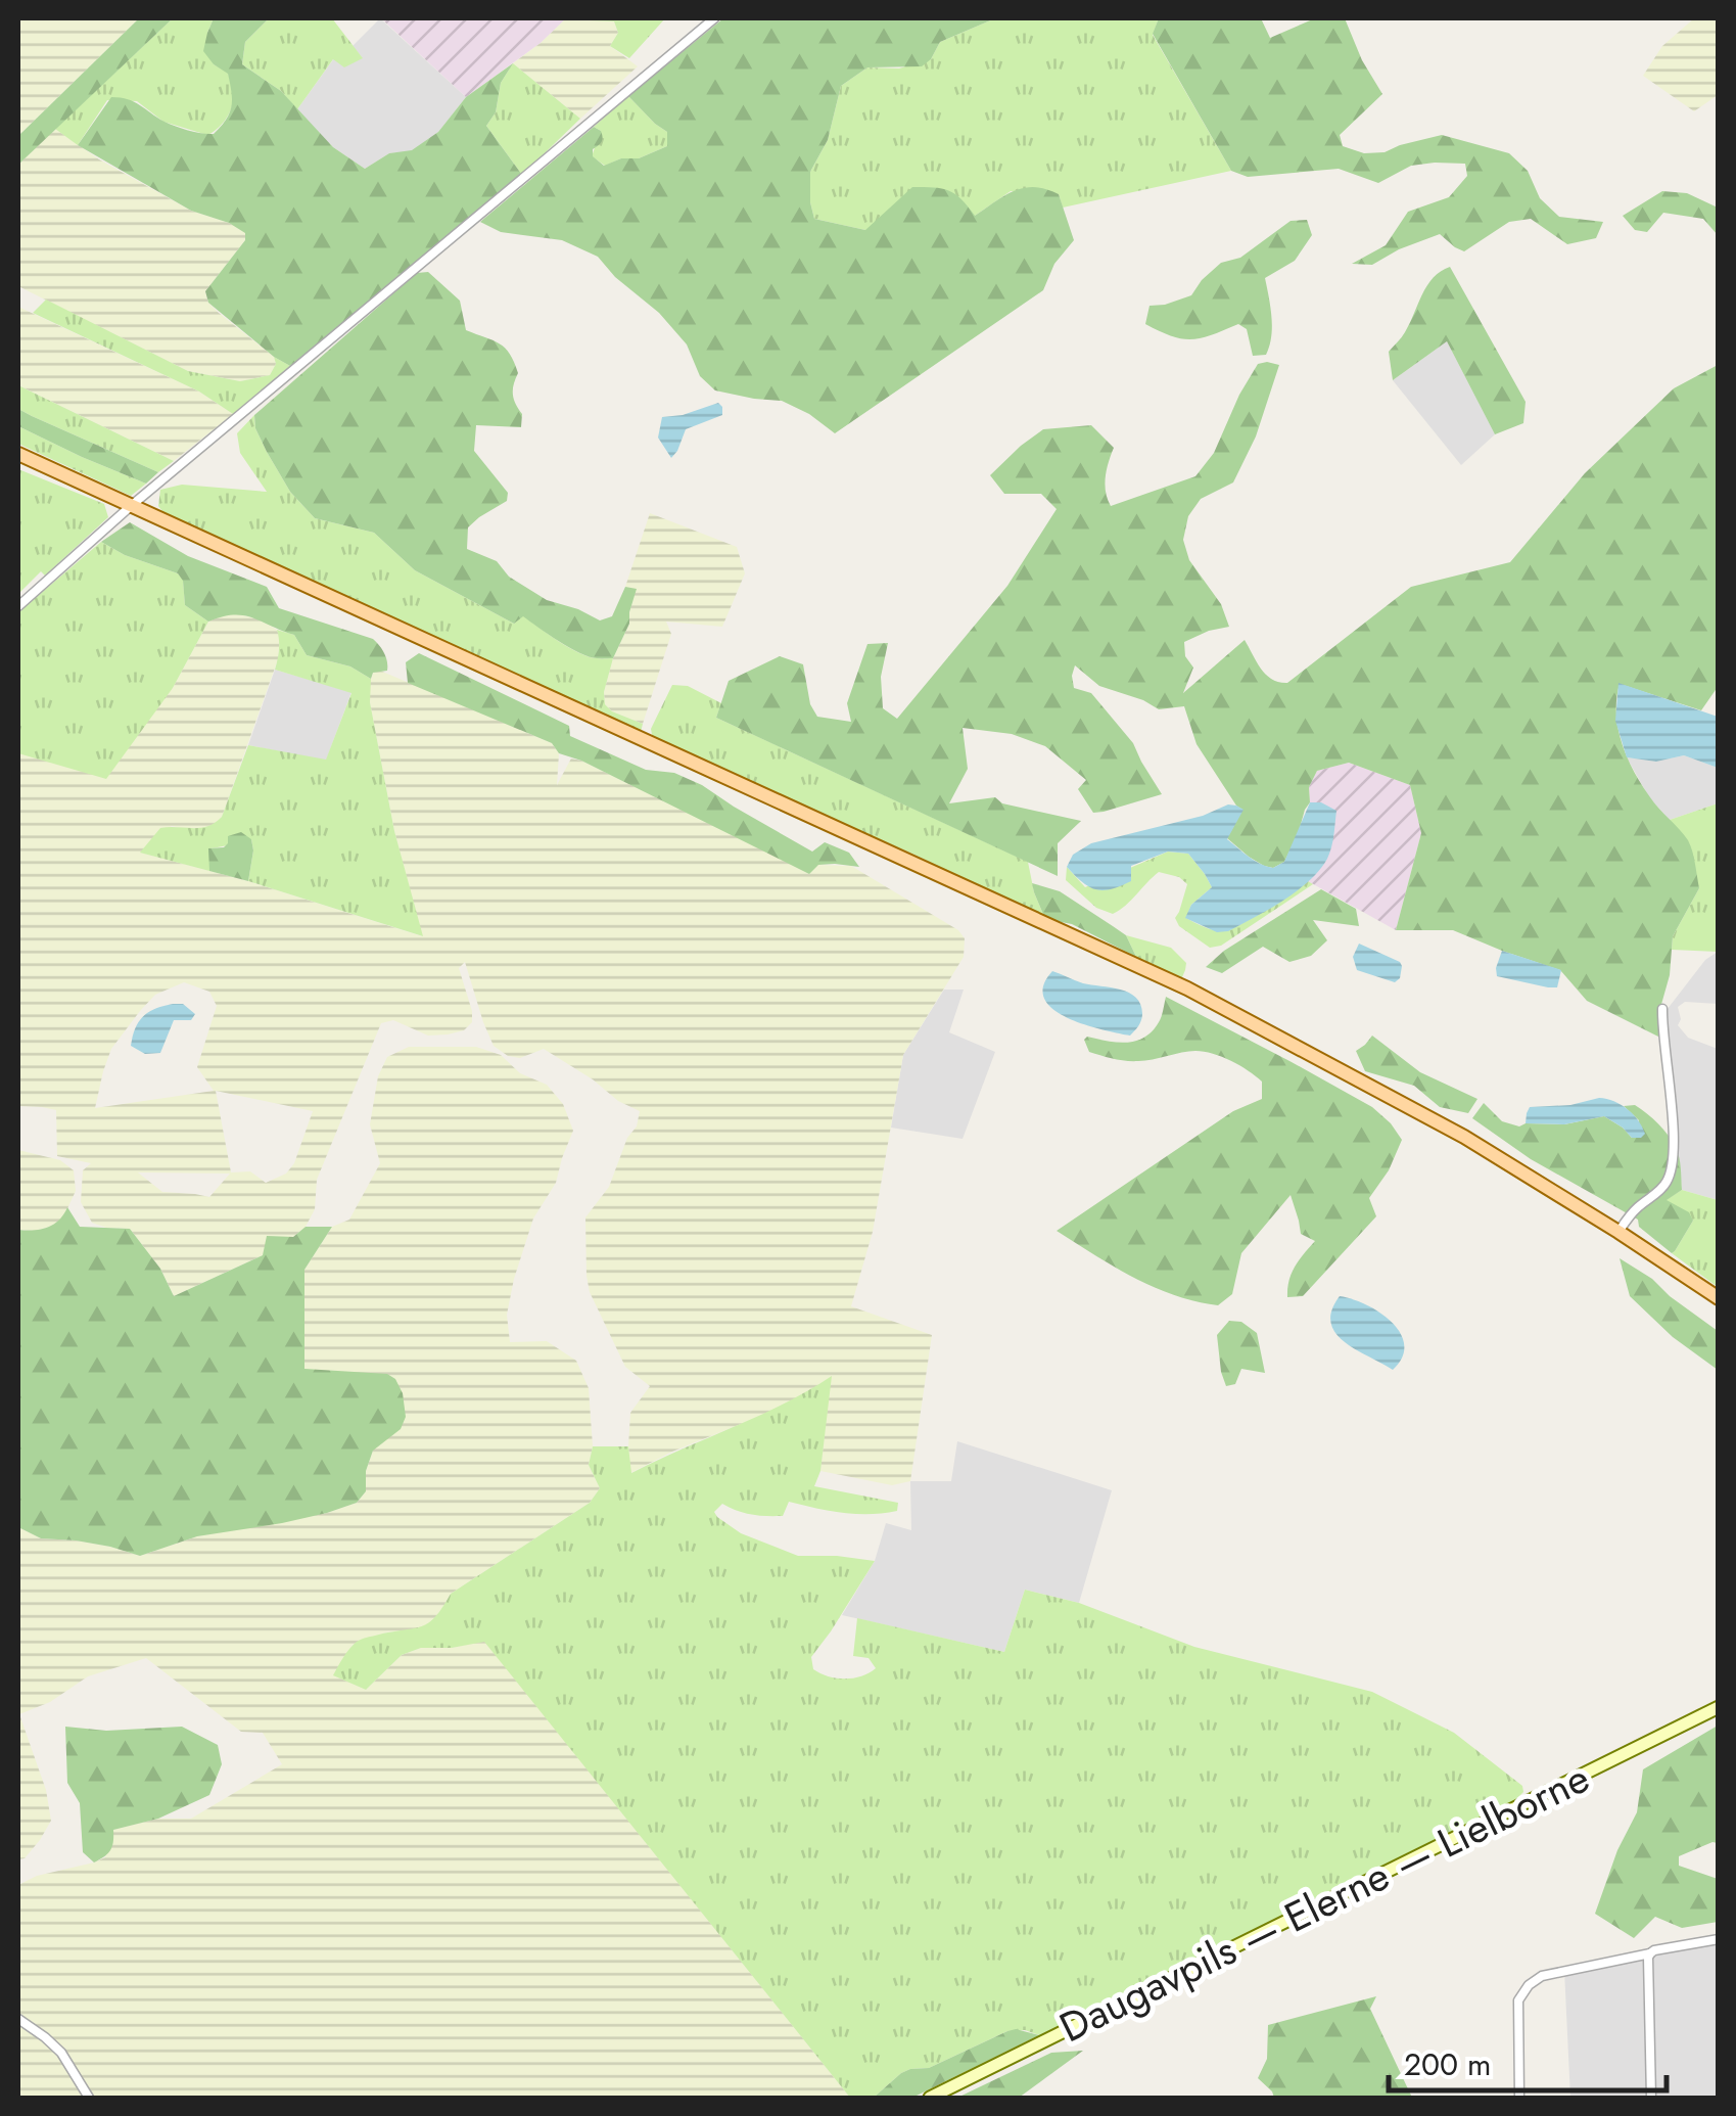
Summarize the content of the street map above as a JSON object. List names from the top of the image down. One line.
{"streets":{"main road":["Daugavpils — Elerne — Lielborne"]},"scale_bar":"200 m"}
